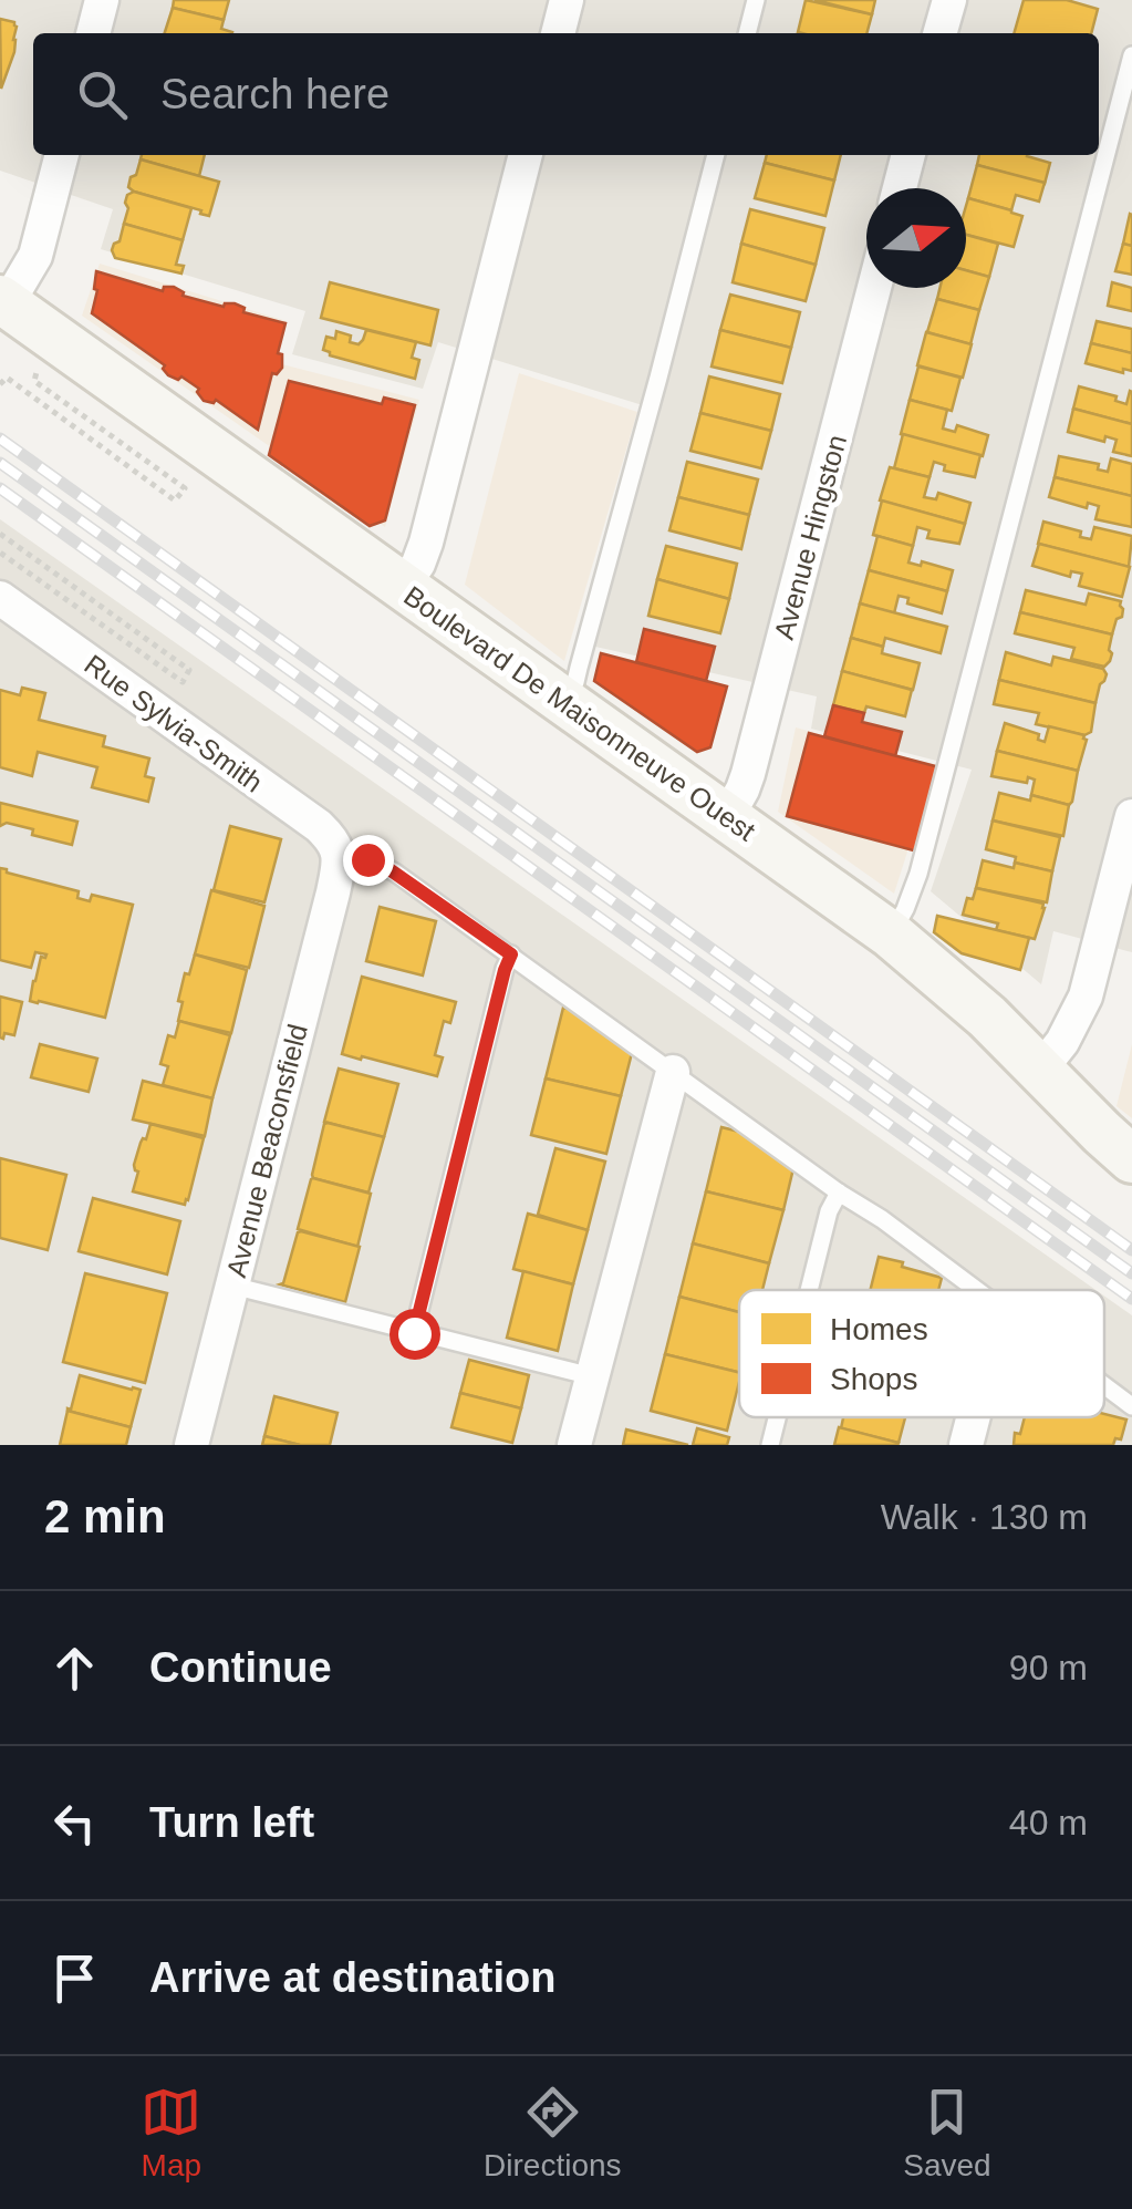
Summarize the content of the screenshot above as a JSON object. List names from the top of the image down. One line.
{"streets":{"street":["Avenue Hingston","Boulevard De Maisonneuve Ouest","Rue Sylvia-Smith","Avenue Beaconsfield"]},"crossings":[["Avenue Hingston","Boulevard De Maisonneuve Ouest"],["Rue Sylvia-Smith","Avenue Beaconsfield"]],"legend":["Homes","Shops"],"north":"right","page":{"search":"Search here","heading":["2 min","Walk · 130 m"],"list":[["Continue","90 m"],["Turn left","40 m"],"Arrive at destination"],"nav":["Map","Directions","Saved"]}}
